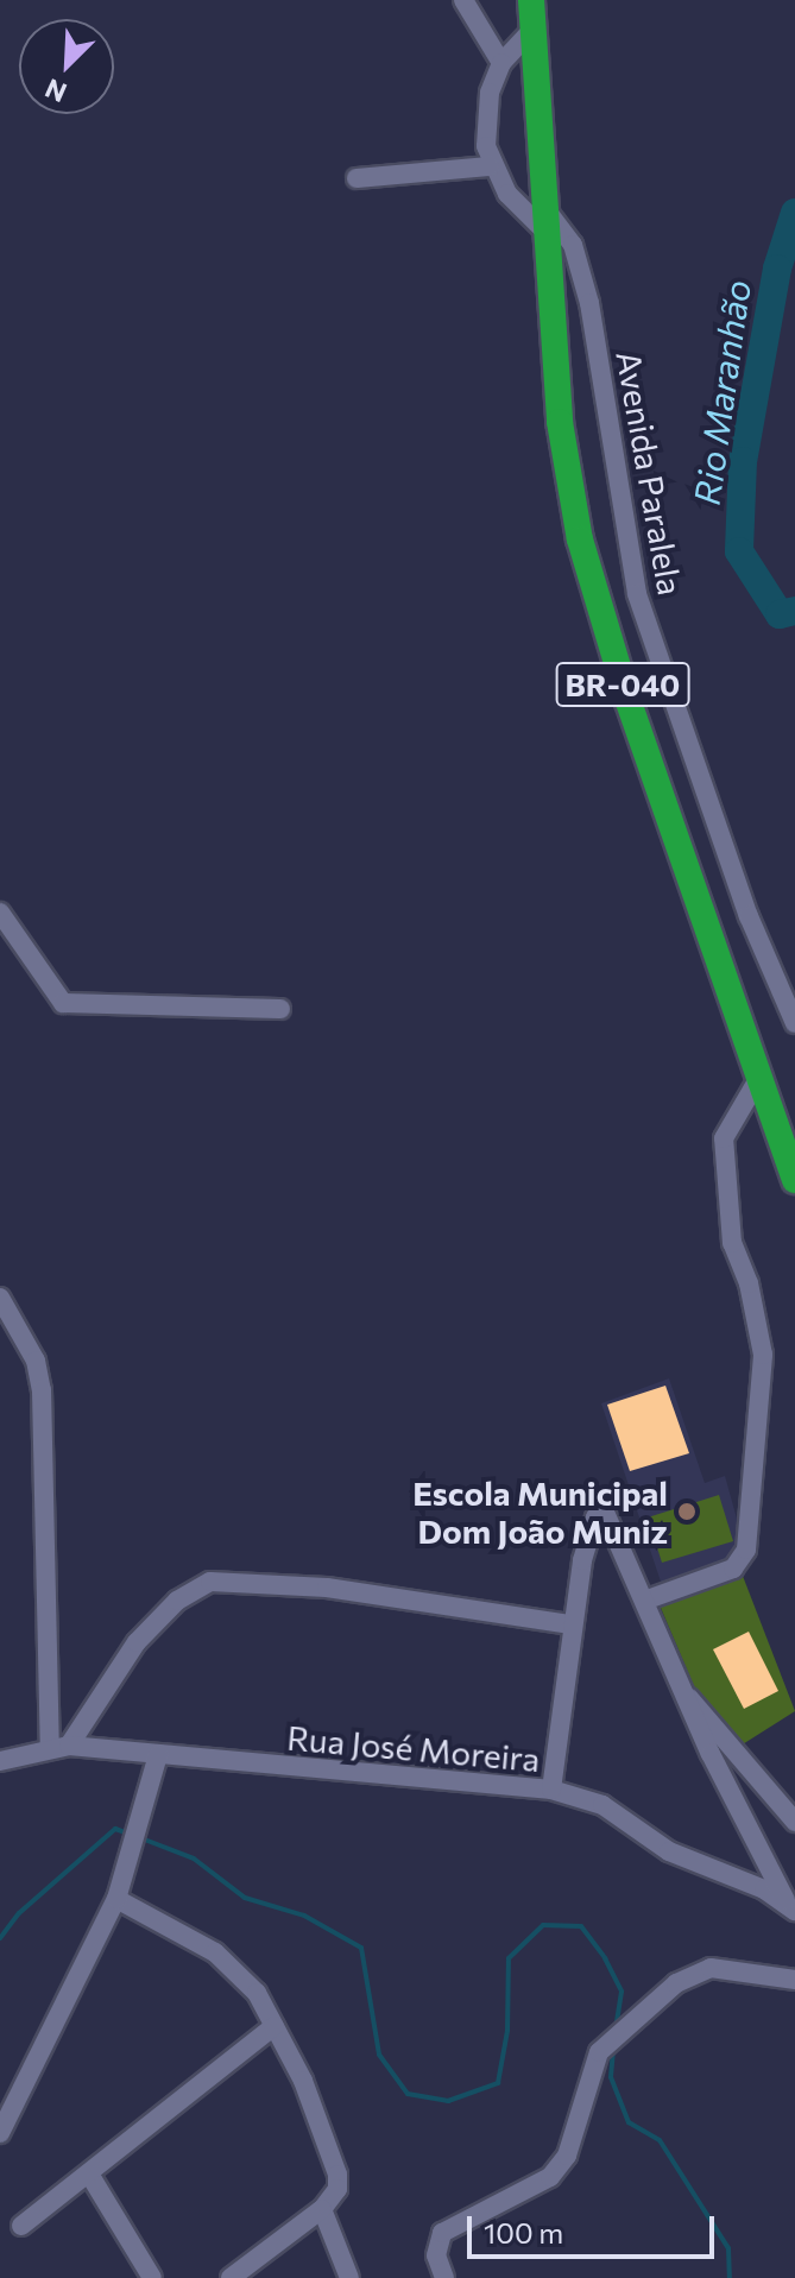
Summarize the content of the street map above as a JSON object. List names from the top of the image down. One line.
{"streets":{"highway":["BR-040"],"street":["Avenida Paralela","Rua José Moreira"]},"crossings":[["Avenida Paralela","BR-040"]],"water":["Rio Maranhão"],"places":["Escola Municipal Dom João Muniz"],"scale_bar":"100 m","north":"bottom left"}
